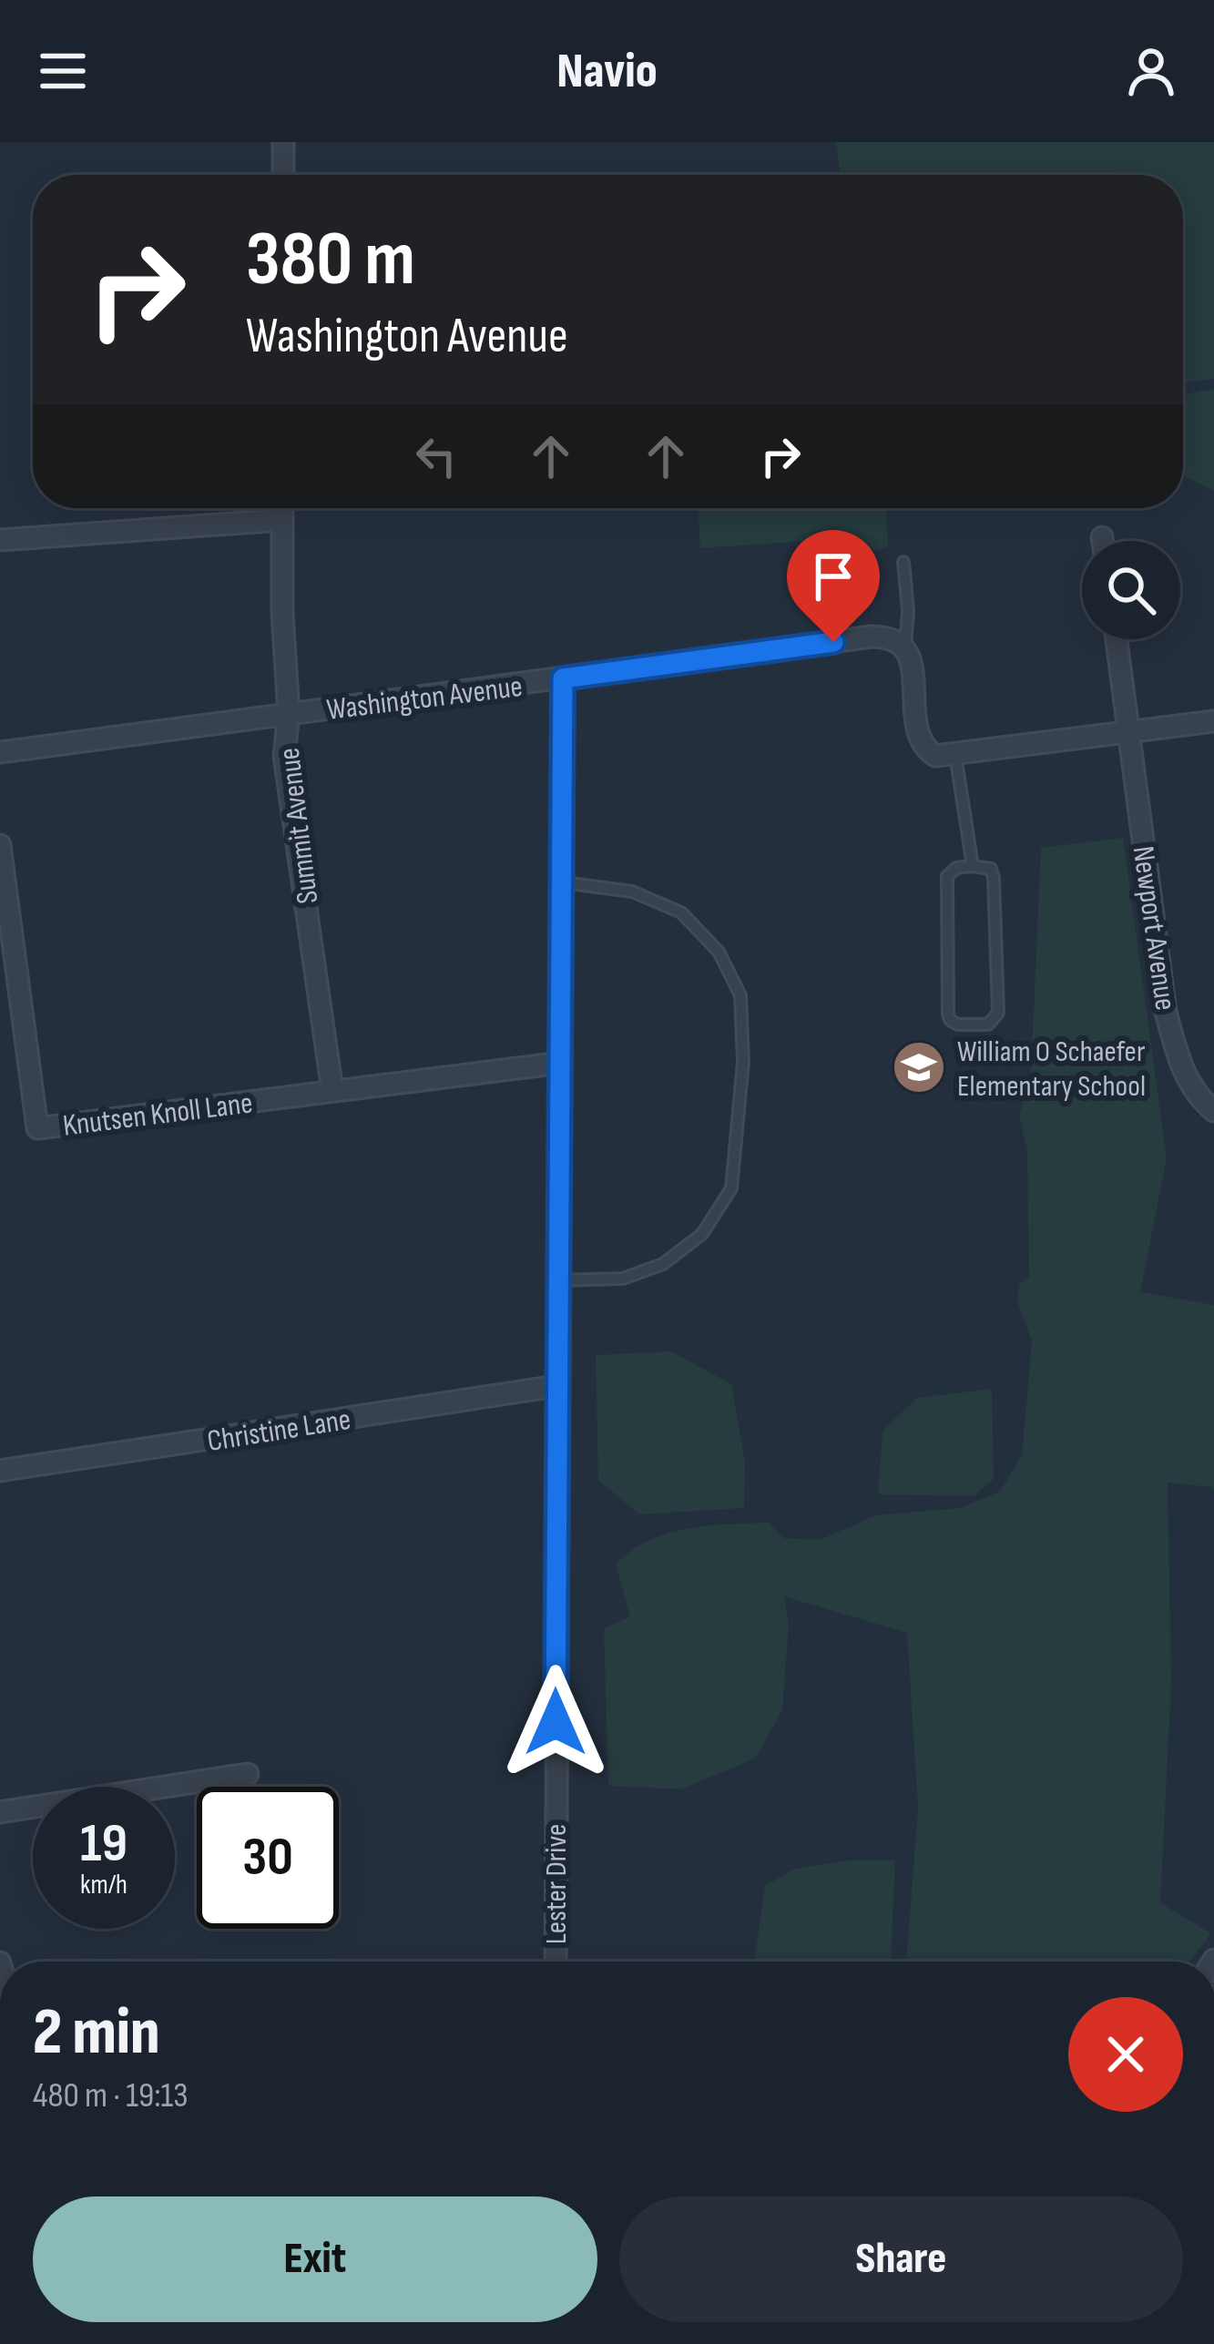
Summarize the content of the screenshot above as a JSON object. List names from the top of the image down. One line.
{"streets":{"street":["Washington Avenue","Summit Avenue","Newport Avenue","Knutsen Knoll Lane","Christine Lane","Lester Drive"]},"crossings":[["Washington Avenue","Summit Avenue"],["Washington Avenue","Lester Drive"],["Summit Avenue","Knutsen Knoll Lane"],["Knutsen Knoll Lane","Lester Drive"],["Christine Lane","Lester Drive"]],"places":{"school or university":["William O Schaefer Elementary School"]},"page":{"header":"Navio","turn":["380 m","Washington Avenue"],"speed":"19 km/h","limit":"30","heading":["2 min","480 m · 19:13"],"buttons":["Exit","Share"]}}
